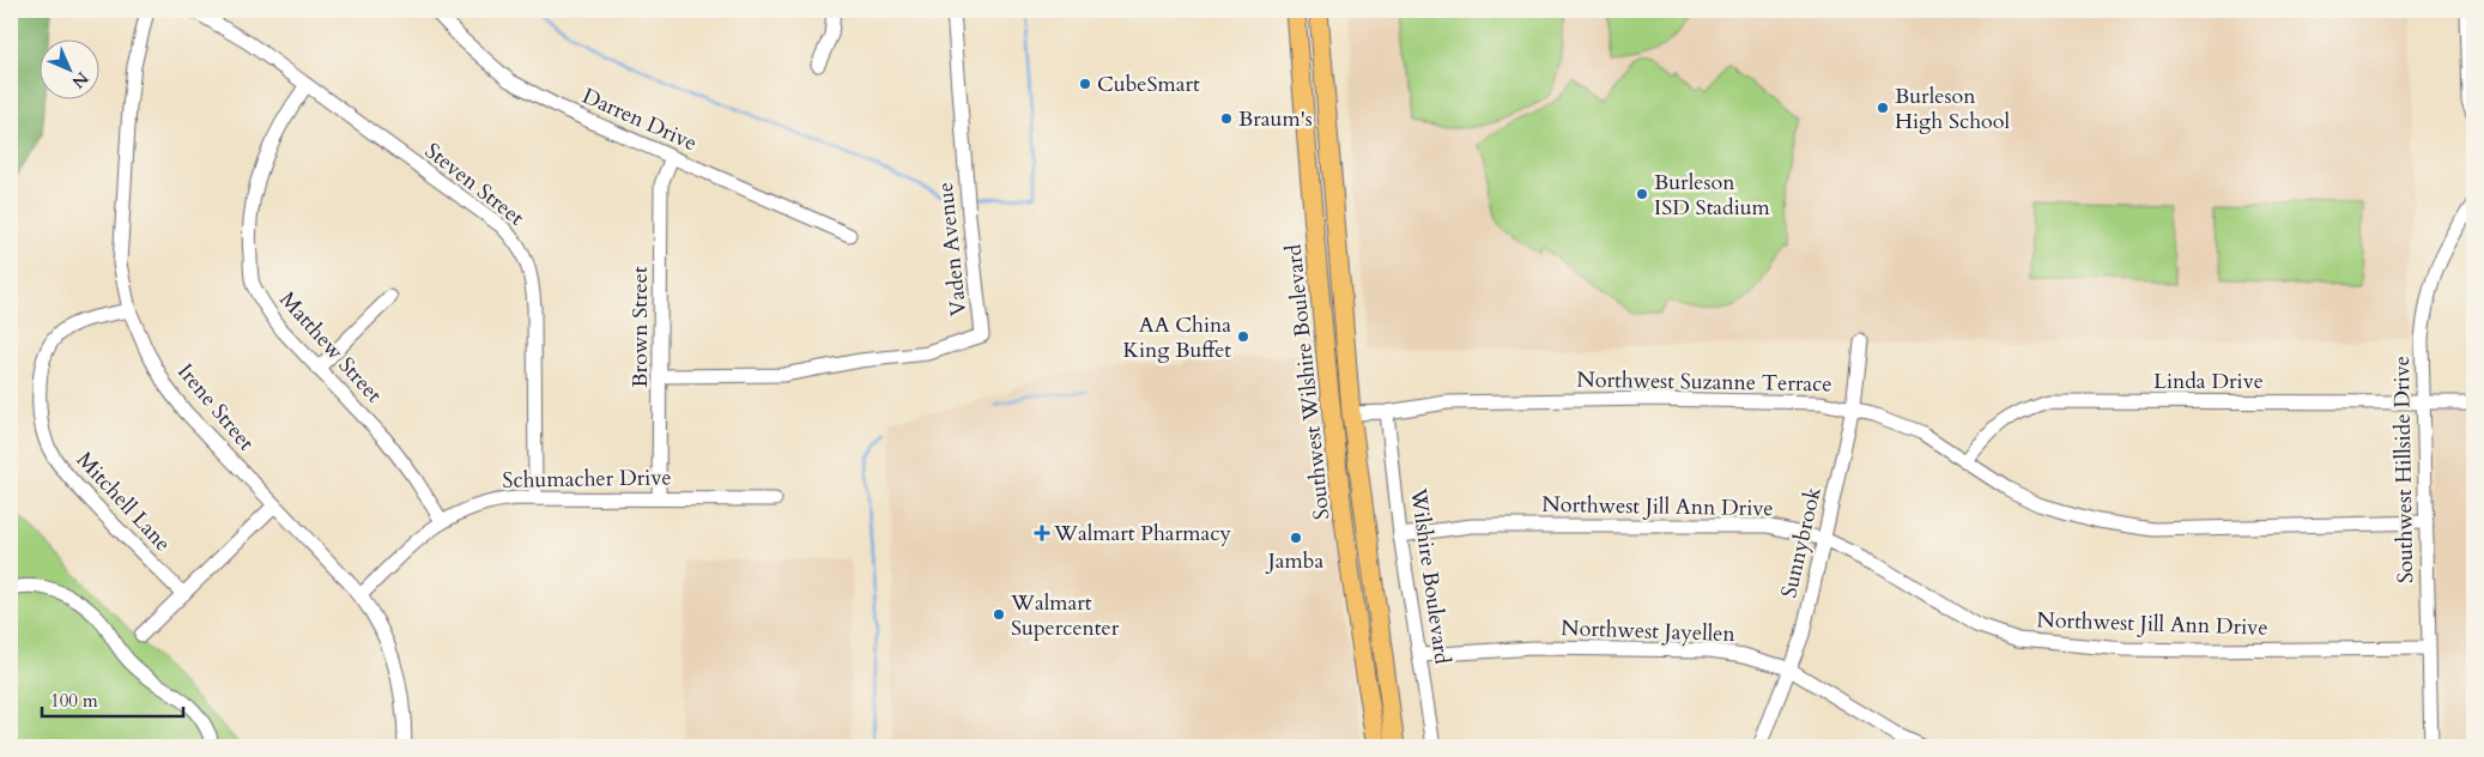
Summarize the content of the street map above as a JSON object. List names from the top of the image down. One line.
{"streets":{"main road":["Southwest Wilshire Boulevard"],"street":["Darren Drive","Steven Street","Vaden Avenue","Brown Street","Matthew Street","Linda Drive","Northwest Suzanne Terrace","Irene Street","Southwest Hillside Drive","Schumacher Drive","Mitchell Lane","Northwest Jill Ann Drive","Sunnybrook","Wilshire Boulevard","Northwest Jayellen"]},"crossings":[["Darren Drive","Brown Street"],["Steven Street","Matthew Street"],["Steven Street","Schumacher Drive"],["Vaden Avenue","Brown Street"],["Brown Street","Schumacher Drive"],["Matthew Street","Schumacher Drive"],["Linda Drive","Northwest Suzanne Terrace"],["Linda Drive","Southwest Hillside Drive"],["Southwest Wilshire Boulevard","Northwest Suzanne Terrace"],["Northwest Suzanne Terrace","Southwest Hillside Drive"],["Northwest Suzanne Terrace","Sunnybrook"],["Northwest Suzanne Terrace","Wilshire Boulevard"],["Irene Street","Schumacher Drive"],["Irene Street","Mitchell Lane"],["Southwest Hillside Drive","Northwest Jill Ann Drive"],["Northwest Jill Ann Drive","Sunnybrook"],["Northwest Jill Ann Drive","Wilshire Boulevard"],["Sunnybrook","Northwest Jayellen"],["Wilshire Boulevard","Northwest Jayellen"]],"places":{"other":["CubeSmart","Burleson High School","Braum's","Burleson ISD Stadium","AA China King Buffet","Jamba","Walmart Supercenter"],"health":["Walmart Pharmacy"]},"scale_bar":"100 m","north":"bottom right"}
